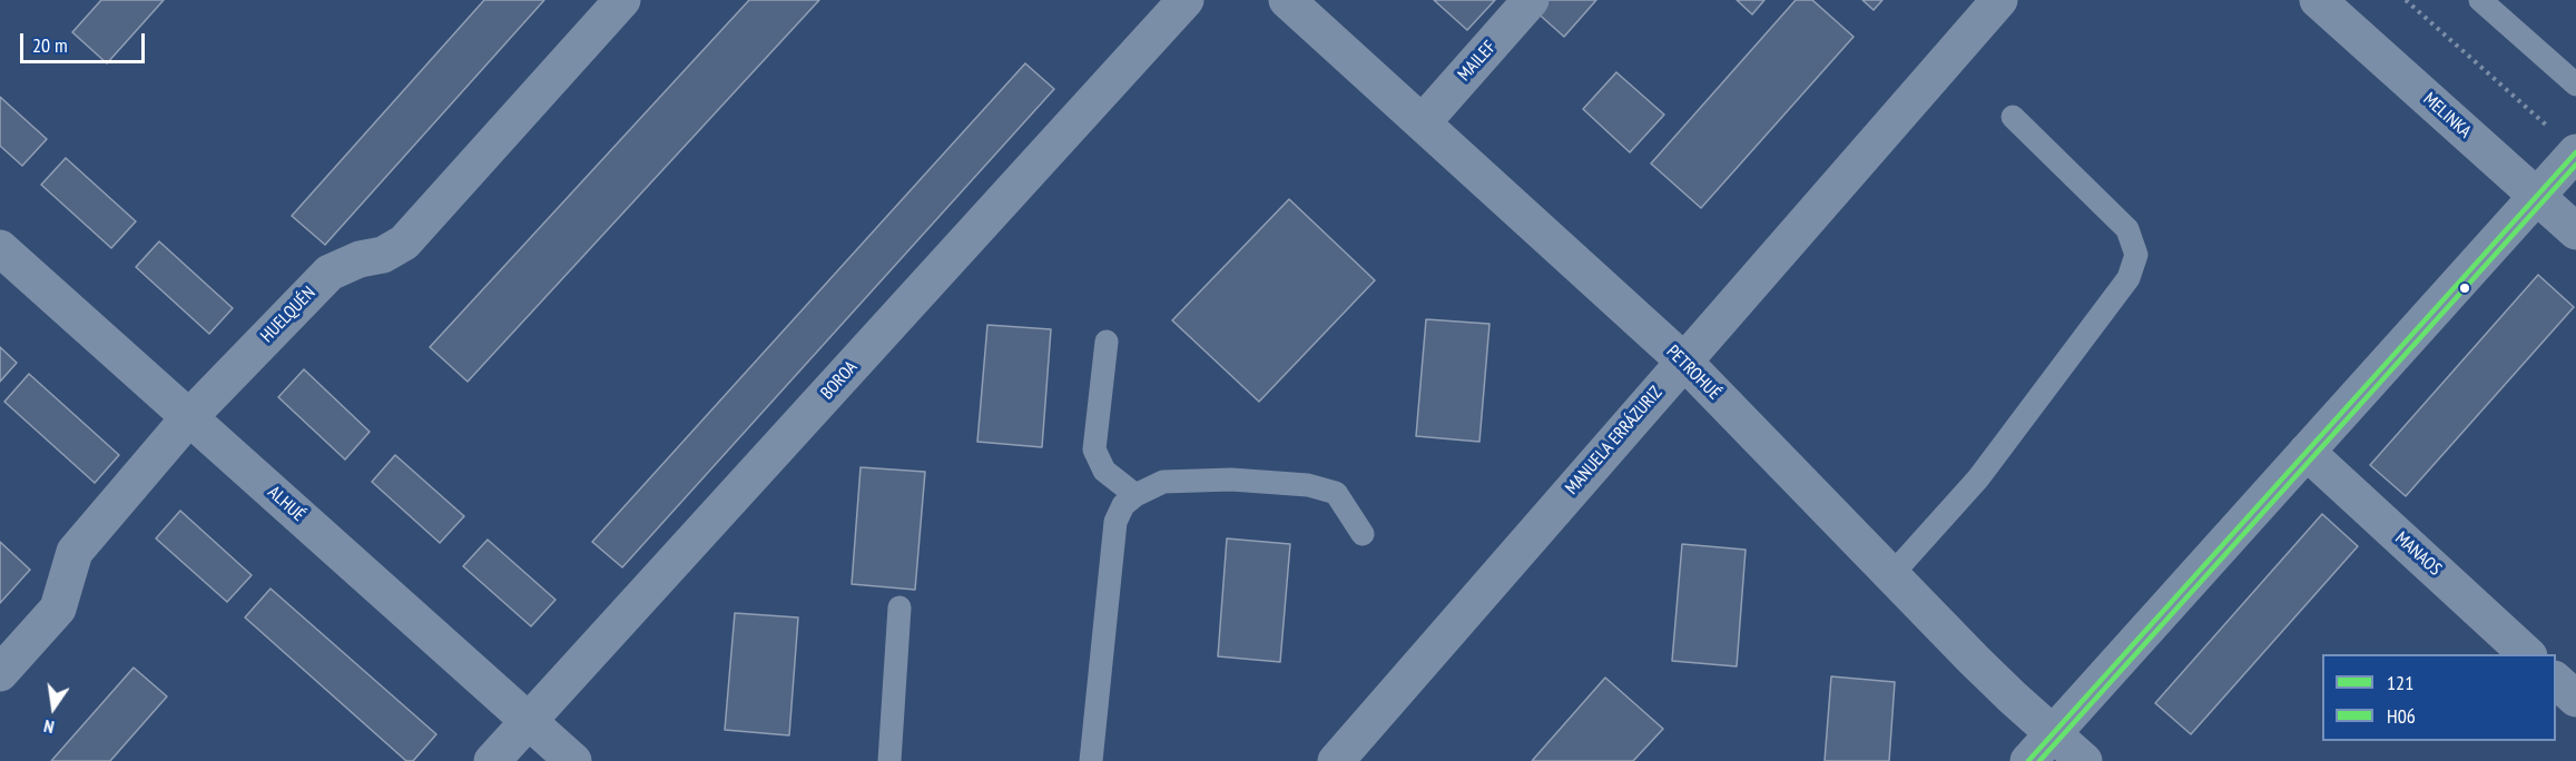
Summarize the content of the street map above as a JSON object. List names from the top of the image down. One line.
{"streets":{"street":["MAILEF","MELINKA","HUELQUÉN","PETROHUÉ","BOROA","MANUELA ERRÁZURIZ","ALHUÉ","MANAOS"]},"crossings":[["MAILEF","PETROHUÉ"],["HUELQUÉN","ALHUÉ"],["PETROHUÉ","MANUELA ERRÁZURIZ"],["BOROA","ALHUÉ"]],"lines":["transit line 121","transit line H06"],"legend":["121","H06"],"scale_bar":"20 m","north":"bottom"}
